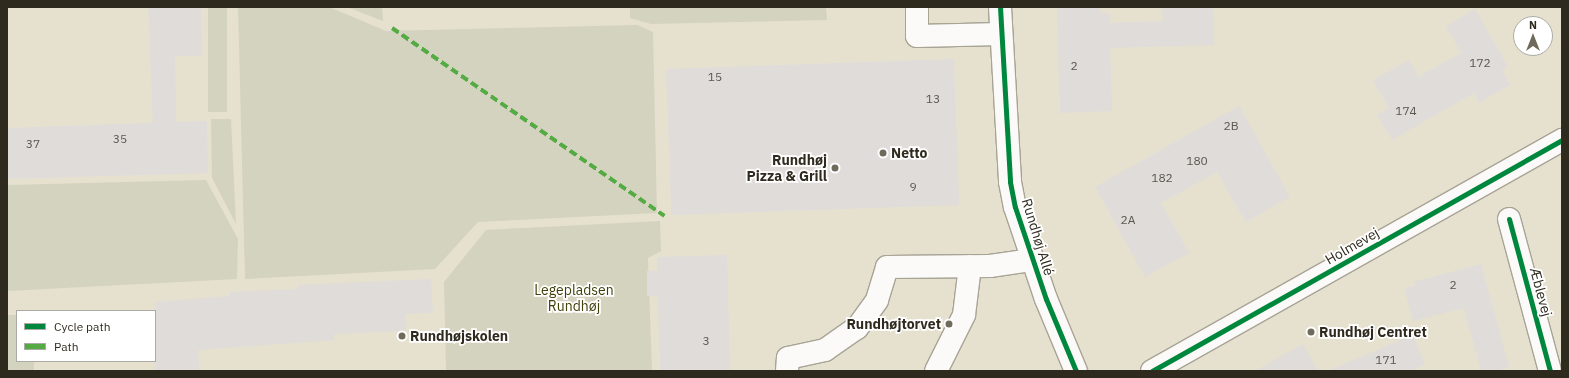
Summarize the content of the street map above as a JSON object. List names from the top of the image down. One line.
{"streets":{"street":["Rundhøj Allé","Holmevej","Æblevej"]},"parks":["Legepladsen Rundhøj"],"places":["Netto","Rundhøj Pizza & Grill","Rundhøjtorvet","Rundhøj Centret","Rundhøjskolen"],"house_numbers":["172","2","15","13","174","2B","35","37","180","182","9","2A","2","3","171"],"legend":["Cycle path","Path"],"north":"top"}
